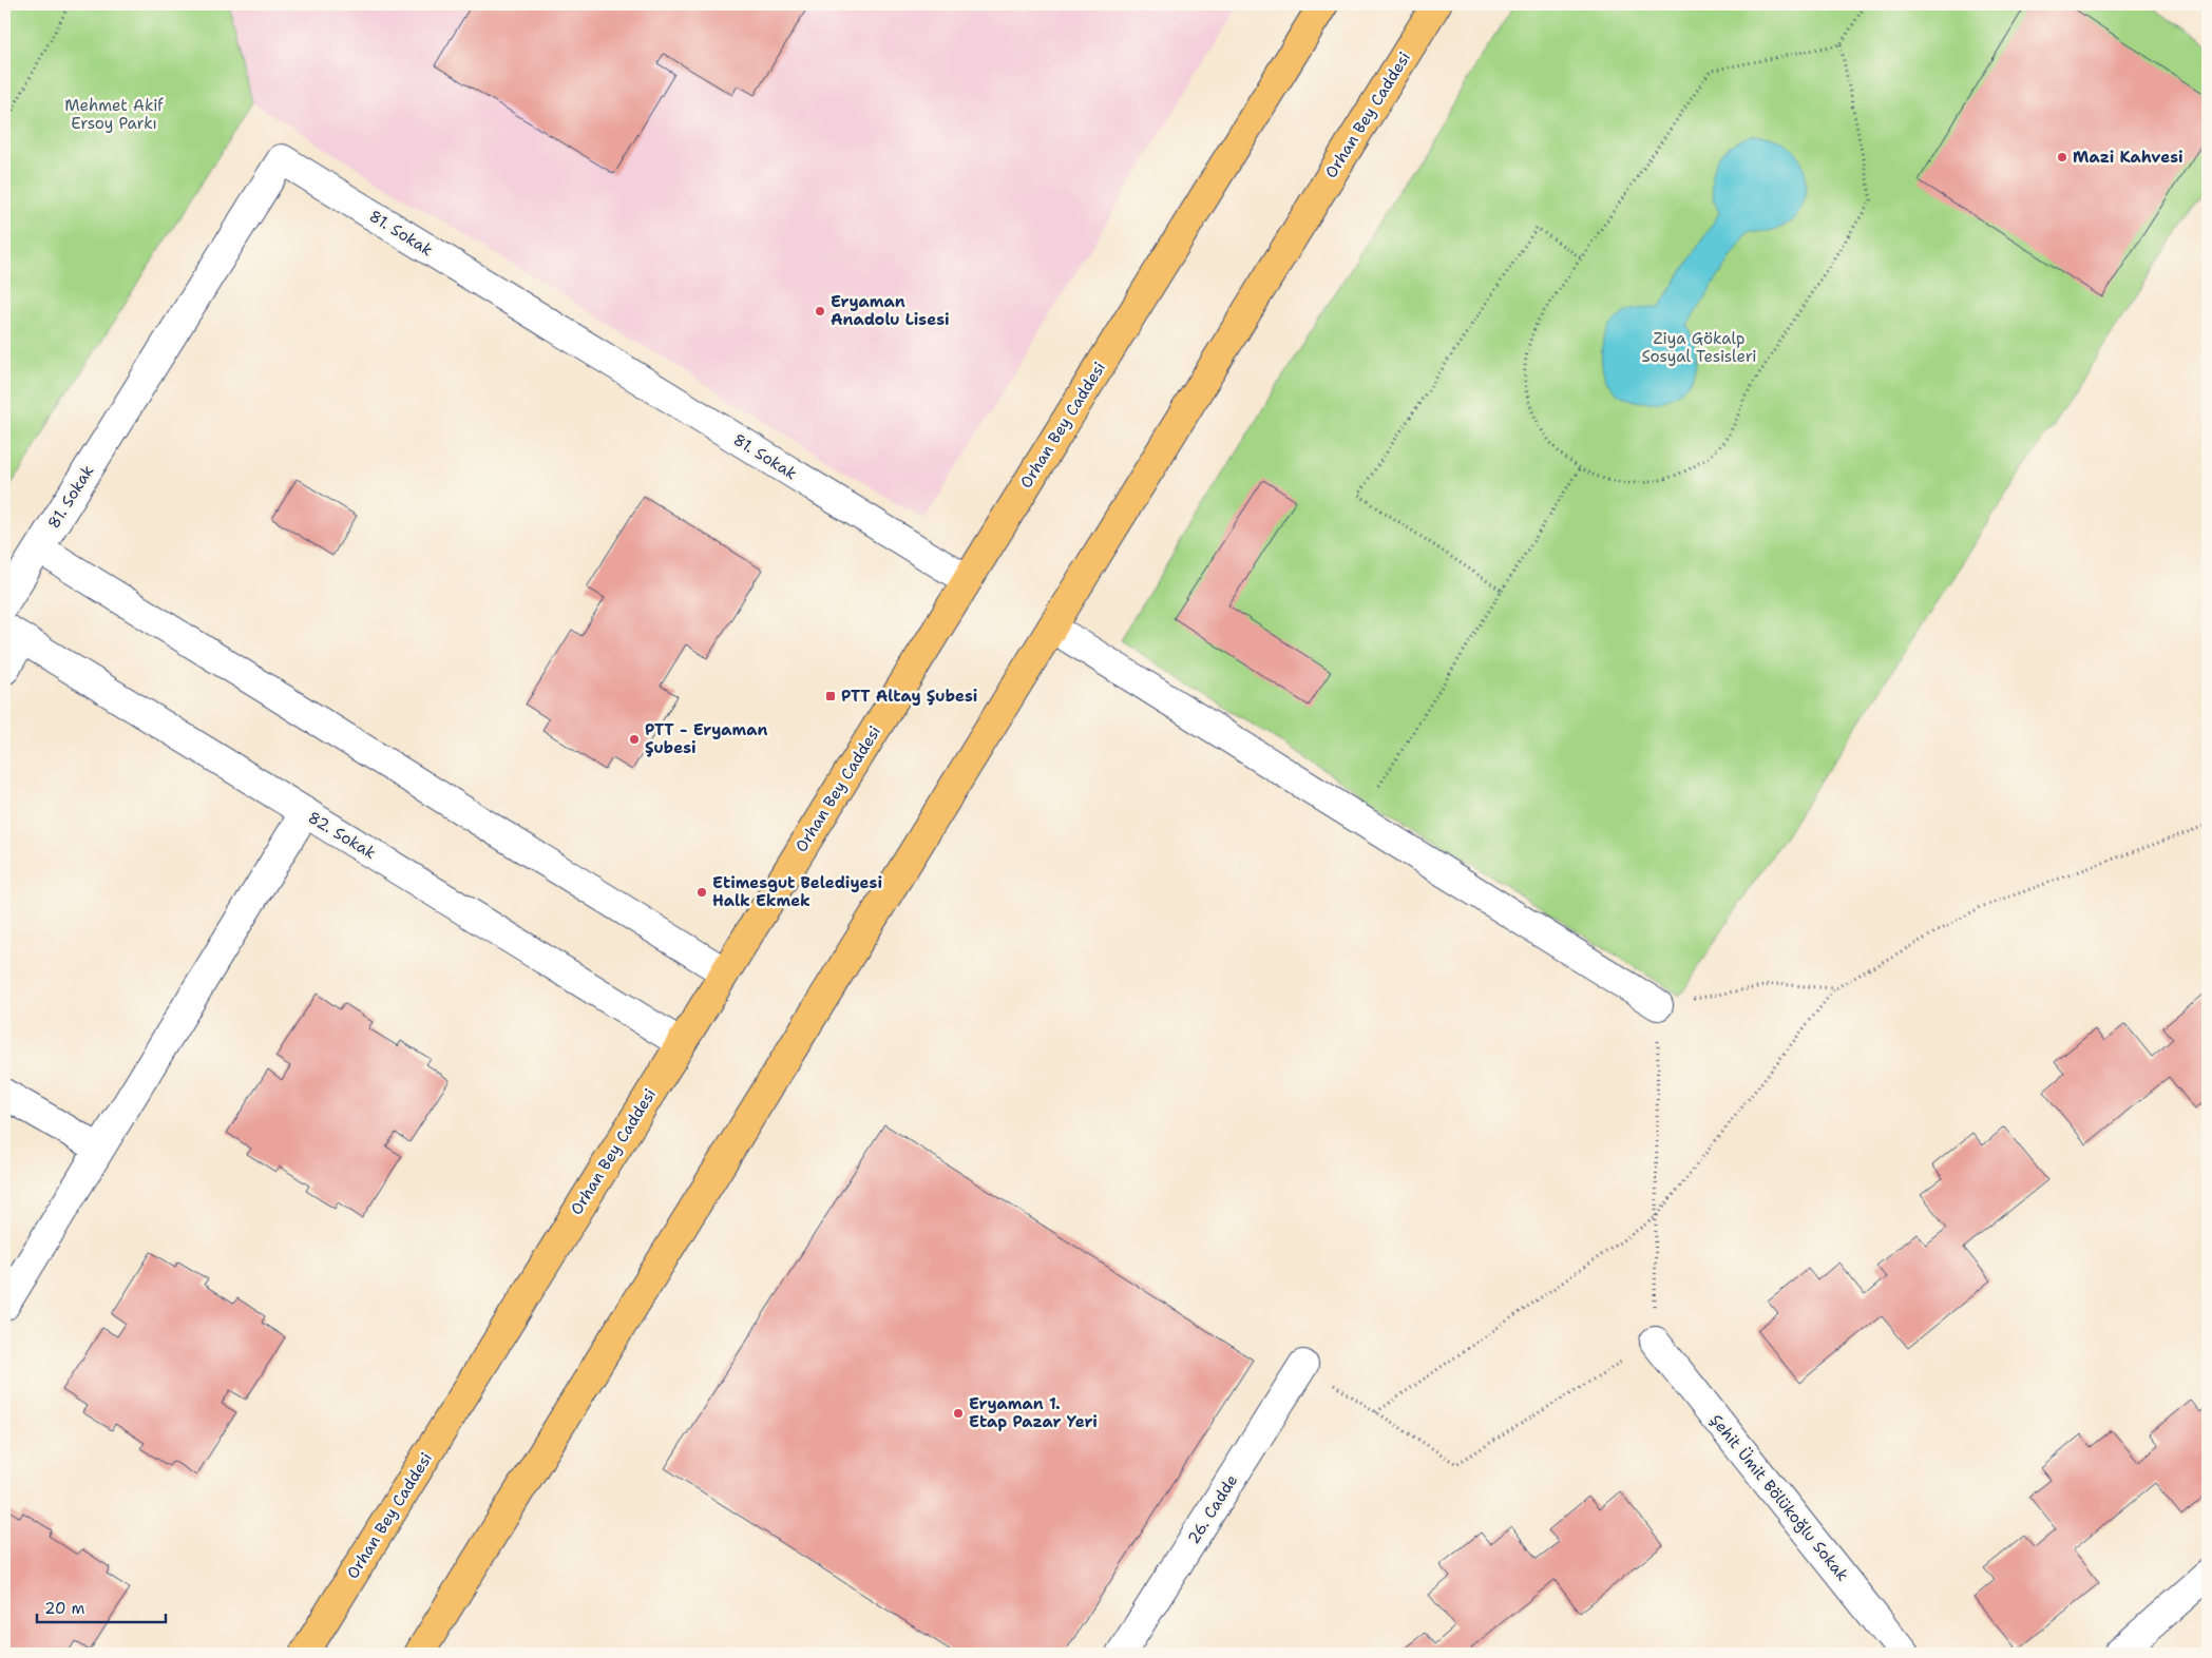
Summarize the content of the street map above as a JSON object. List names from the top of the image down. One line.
{"streets":{"main road":["Orhan Bey Caddesi"],"street":["81. Sokak","82. Sokak","Şehit Ümit Bölükoğlu Sokak","26. Cadde"]},"crossings":[["Orhan Bey Caddesi","81. Sokak"],["Orhan Bey Caddesi","82. Sokak"]],"parks":["Mehmet Akif Ersoy Parkı","Ziya Gökalp Sosyal Tesisleri"],"places":{"other":["Mazi Kahvesi","Eryaman Anadolu Lisesi","PTT - Eryaman Şubesi","Etimesgut Belediyesi Halk Ekmek","Eryaman 1. Etap Pazar Yeri"],"transit":["PTT Altay Şubesi"]},"scale_bar":"20 m"}
